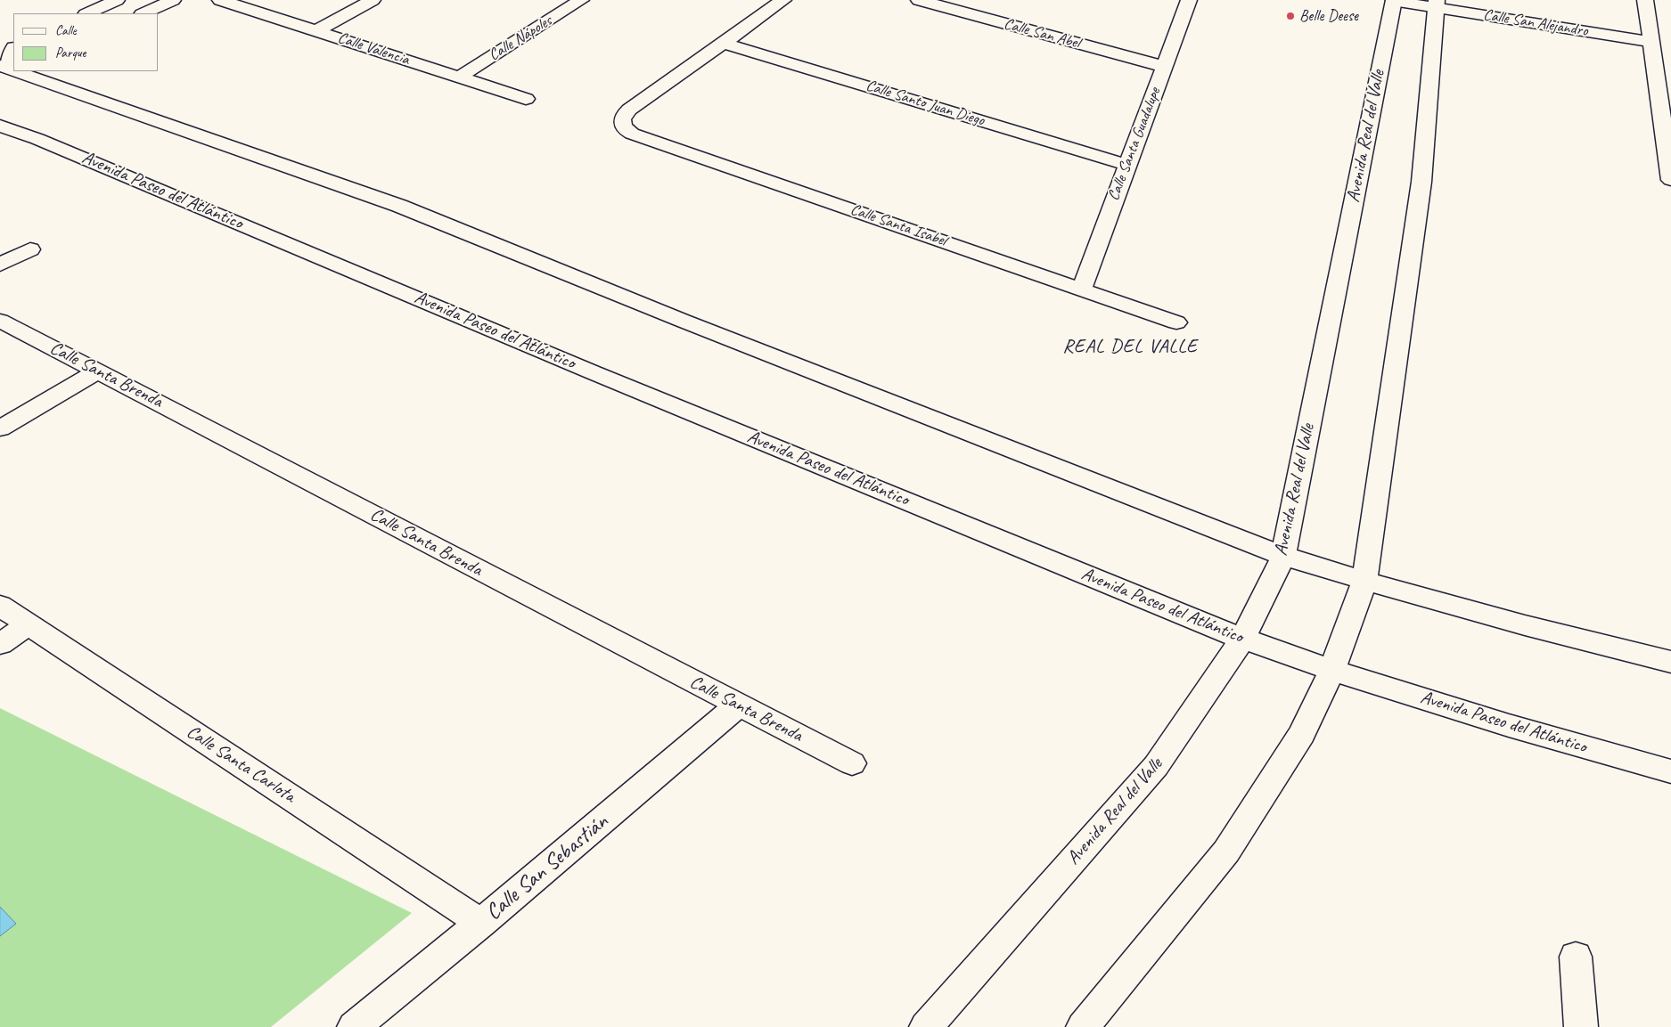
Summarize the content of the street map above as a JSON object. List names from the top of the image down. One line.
{"streets":{"street":["Calle San Alejandro","Calle San Abel","Calle Nápoles","Calle Valencia","Calle Santo Juan Diego","Avenida Real del Valle","Calle Santa Guadalupe","Avenida Paseo del Atlántico","Calle Santa Isabel","Calle Santa Brenda","Calle Santa Carlota","Calle San Sebastián"]},"crossings":[["Calle San Alejandro","Avenida Real del Valle"],["Calle San Abel","Calle Santa Guadalupe"],["Calle Nápoles","Calle Valencia"],["Calle Santo Juan Diego","Calle Santa Guadalupe"],["Calle Santo Juan Diego","Calle Santa Isabel"],["Avenida Real del Valle","Avenida Paseo del Atlántico"],["Calle Santa Guadalupe","Calle Santa Isabel"],["Calle Santa Brenda","Calle San Sebastián"],["Calle Santa Carlota","Calle San Sebastián"]],"districts":["REAL DEL VALLE"],"places":["Belle Deese"],"legend":["Calle","Parque"]}
